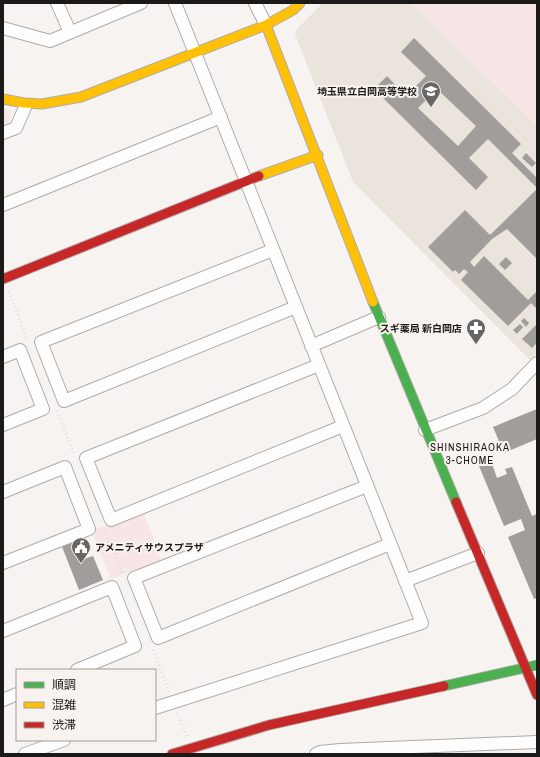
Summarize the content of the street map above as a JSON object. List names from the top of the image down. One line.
{"districts":["SHINSHIRAOKA 3-CHOME"],"places":{"school or university":["埼玉県立白岡高等学校"],"pharmacy":["スギ薬局 新白岡店"],"public building":["アメニティサウスプラザ"]},"legend":["順調","混雑","渋滞"]}
